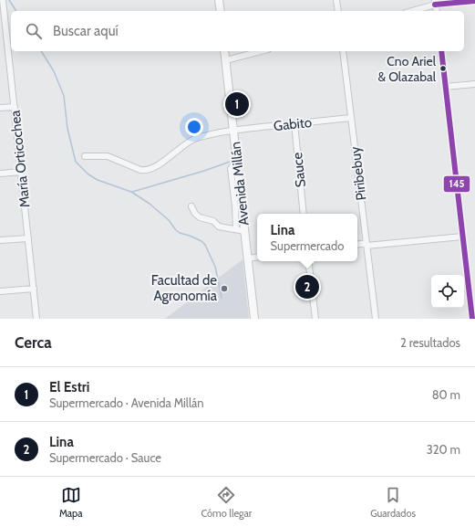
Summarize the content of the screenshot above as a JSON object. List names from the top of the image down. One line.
{"streets":{"main road":["Avenida Millán"],"street":["Gabito","María Orticochea","Sauce","Piribebuy"]},"crossings":[["Gabito","Sauce"],["Gabito","Piribebuy"],["Gabito","Avenida Millán"]],"places":["Cno Ariel & Olazabal","Facultad de Agronomía"],"lines":["transit line 145"],"page":{"search":"Buscar aquí","pins":["1","2"],"popup":["Lina","Supermercado"],"heading":["Cerca","2 resultados"],"list":[{"mark":"1","name":"El Estri","note":"Supermercado · Avenida Millán","value":"80 m"},{"mark":"2","name":"Lina","note":"Supermercado · Sauce","value":"320 m"}],"nav":["Mapa","Cómo llegar","Guardados"]}}
